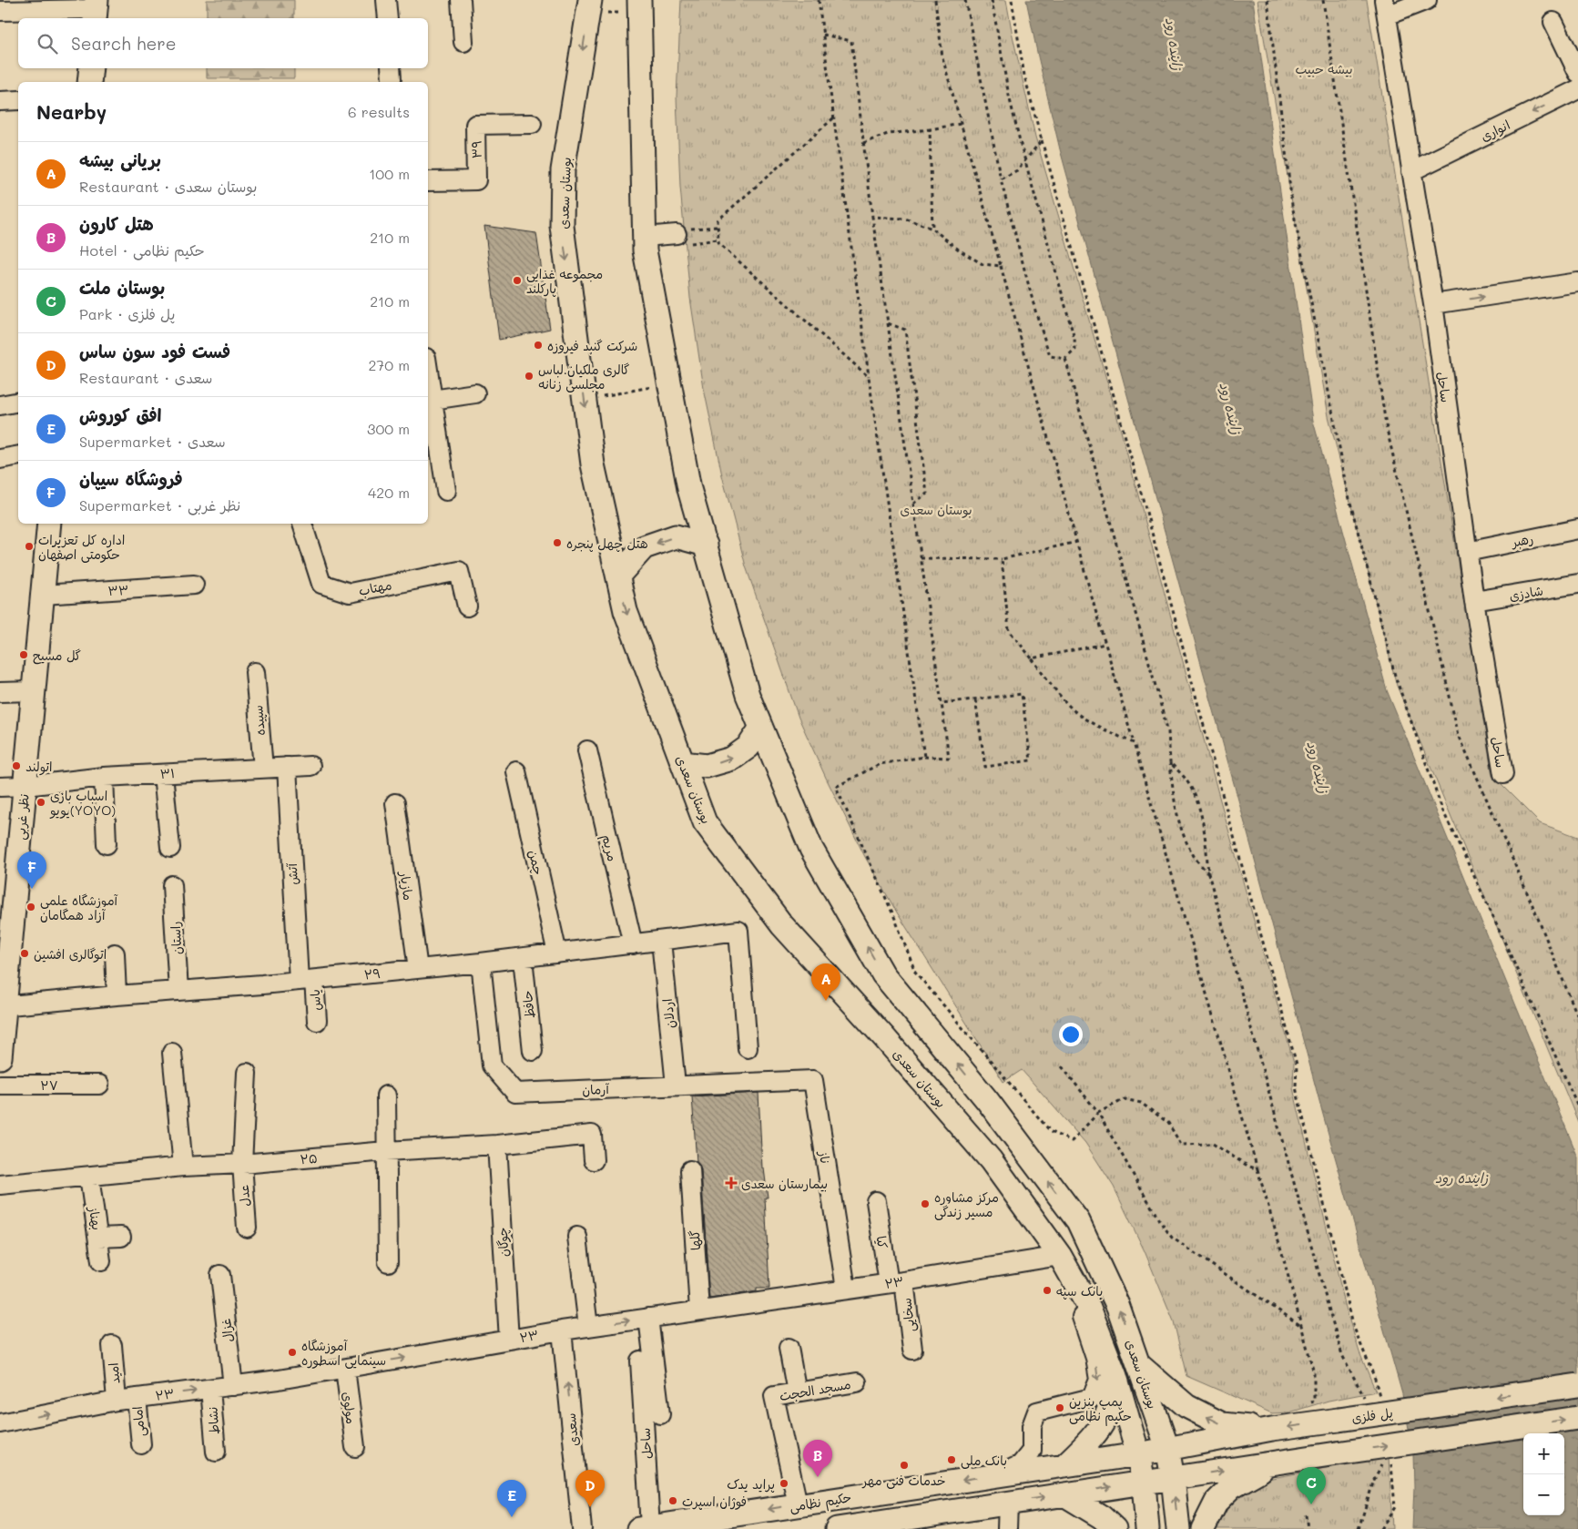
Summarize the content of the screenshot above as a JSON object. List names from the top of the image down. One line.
{"streets":{"main road":["بوستان سعدی","نظر غربی","پل فلزی","حکیم نظامی"],"street":["انواری","۳۹","ساحل","رهبر","مهتاب","۳۳","شادزی","سپیده","۳۱","مریم","چمن","آتش","مازیار","راستان","۲۹","یاس","حافظ","اردلان","۲۷","آرمان","ناز","۲۵","عدل","بهناز","گلها","چوگان","کیا","۲۳","سخایی","غزال","امید","مسجد الحجت","مولوی","نشاط","امامی","سعدی"]},"crossings":[["انواری","ساحل"],["بوستان سعدی","۲۳"],["بوستان سعدی","پل فلزی"],["بوستان سعدی","حکیم نظامی"],["ساحل","رهبر"],["ساحل","شادزی"],["ساحل","حکیم نظامی"],["۳۳","نظر غربی"],["سپیده","۳۱"],["۳۱","نظر غربی"],["۳۱","آتش"],["نظر غربی","۲۹"],["مریم","۲۹"],["چمن","۲۹"],["آتش","۲۹"],["آتش","یاس"],["مازیار","۲۹"],["راستان","۲۹"],["۲۹","یاس"],["۲۹","حافظ"],["۲۹","اردلان"],["۲۹","آرمان"],["اردلان","آرمان"],["آرمان","ناز"],["ناز","۲۳"],["۲۵","عدل"],["۲۵","بهناز"],["۲۵","چوگان"],["گلها","۲۳"],["چوگان","۲۳"],["کیا","۲۳"],["کیا","سخایی"],["۲۳","سخایی"],["۲۳","غزال"],["۲۳","امید"],["۲۳","مولوی"],["۲۳","نشاط"],["۲۳","امامی"],["۲۳","سعدی"],["مسجد الحجت","حکیم نظامی"],["پل فلزی","حکیم نظامی"]],"one_way":["۲۳"],"water":["زاینده رود"],"parks":["بیشه حبیب","بوستان سعدی"],"places":{"other":["مجموعه غذایی پارکلند","شرکت گنبد فیروزه","گالری ملکیان.لباس مجلسی زنانه","هتل چهل پنجره","اداره کل تعزیرات حکومتی اصفهان","گل مسیح","اتولند","اسباب بازی یویو(YOYO)","آموزشگاه علمی آزاد همگامان","اتوگالری افشین","مرکز مشاوره مسیر زندگی","بانک سپه","آموزشگاه سینمایی اسطوره","پمپ بنزین حکیم نظامی","بانک ملی","خدمات فنی مهر","پراید یدک","فوژان اسپرت"],"health":["بیمارستان سعدی"]},"page":{"search":"Search here","heading":["Nearby","6 results"],"list":[{"mark":"A","name":"بریانی بیشه","note":"Restaurant · بوستان سعدی","value":"100 m"},{"mark":"B","name":"هتل کارون","note":"Hotel · حکیم نظامی","value":"210 m"},{"mark":"C","name":"بوستان ملت","note":"Park · پل فلزی","value":"210 m"},{"mark":"D","name":"فست فود سون ساس","note":"Restaurant · سعدی","value":"270 m"},{"mark":"E","name":"افق کوروش","note":"Supermarket · سعدی","value":"300 m"},{"mark":"F","name":"فروشگاه سیپان","note":"Supermarket · نظر غربی","value":"420 m"}],"pins":["F","A","B","C","D","E"],"map_buttons":["+","−"]}}
